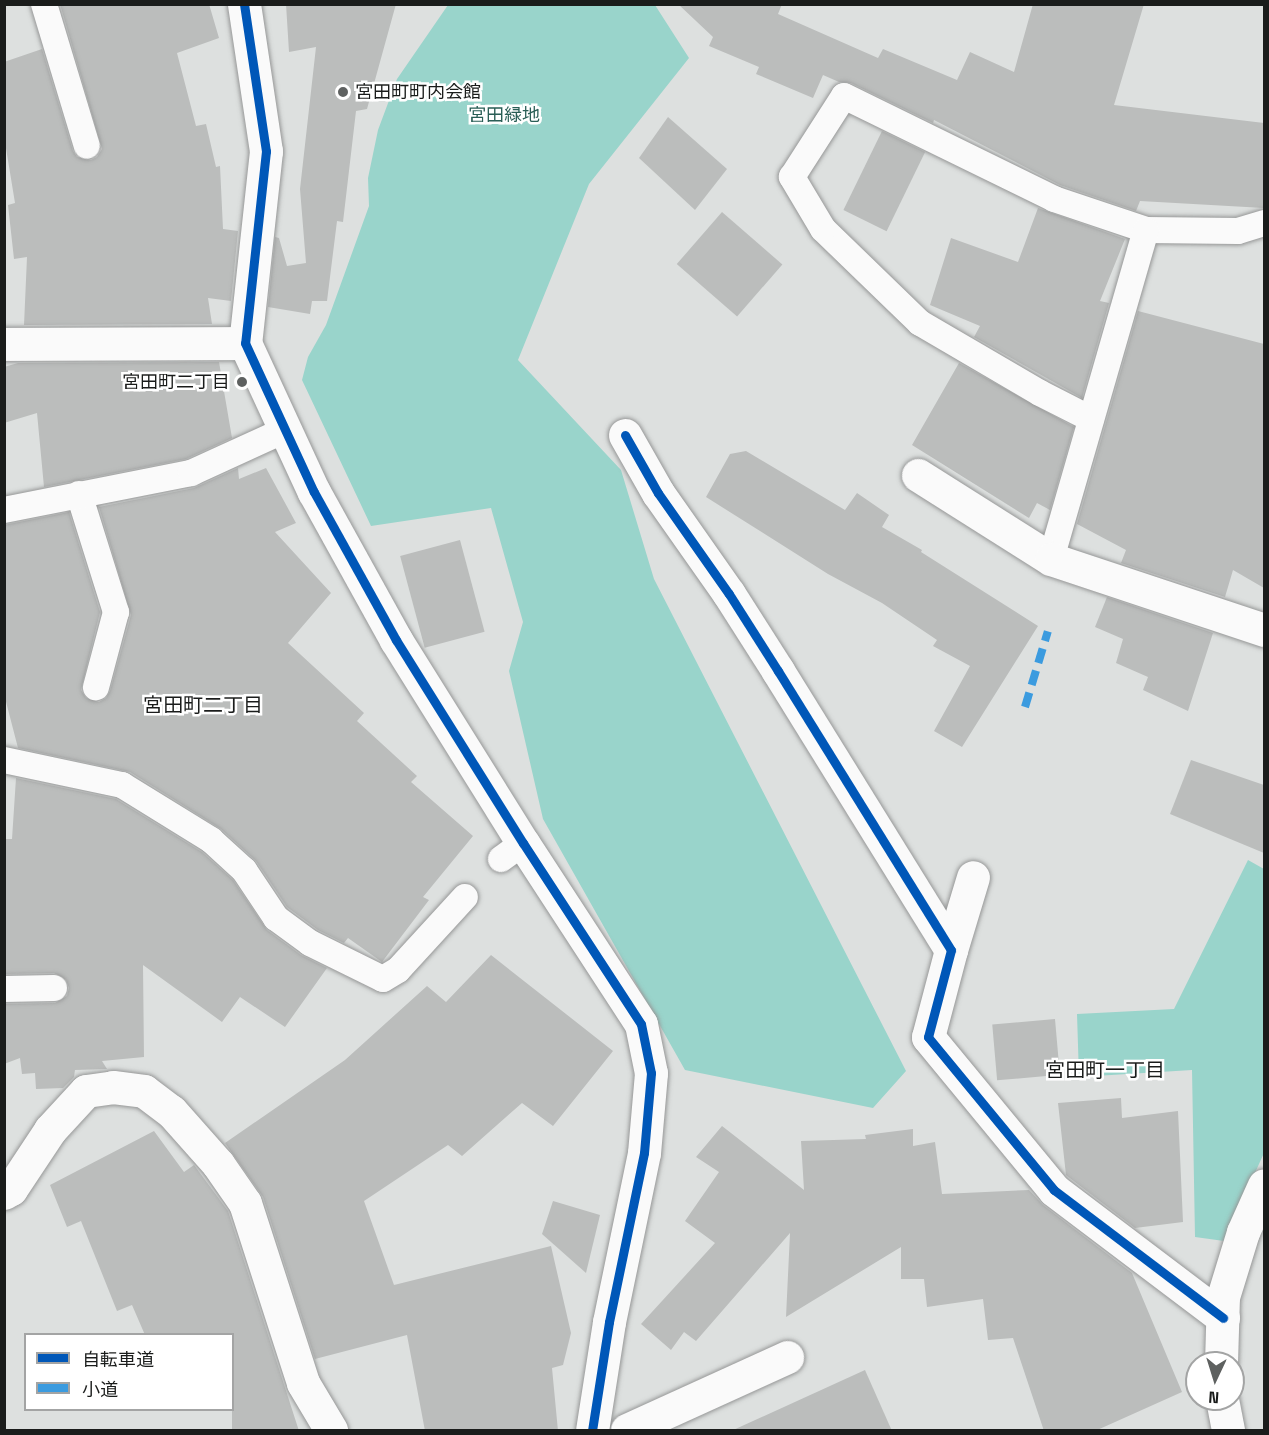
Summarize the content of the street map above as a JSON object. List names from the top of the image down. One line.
{"districts":["宮田町二丁目","宮田町一丁目"],"parks":["宮田緑地"],"places":["宮田町町内会館","宮田町二丁目"],"legend":["自転車道","小道"],"north":"bottom"}
